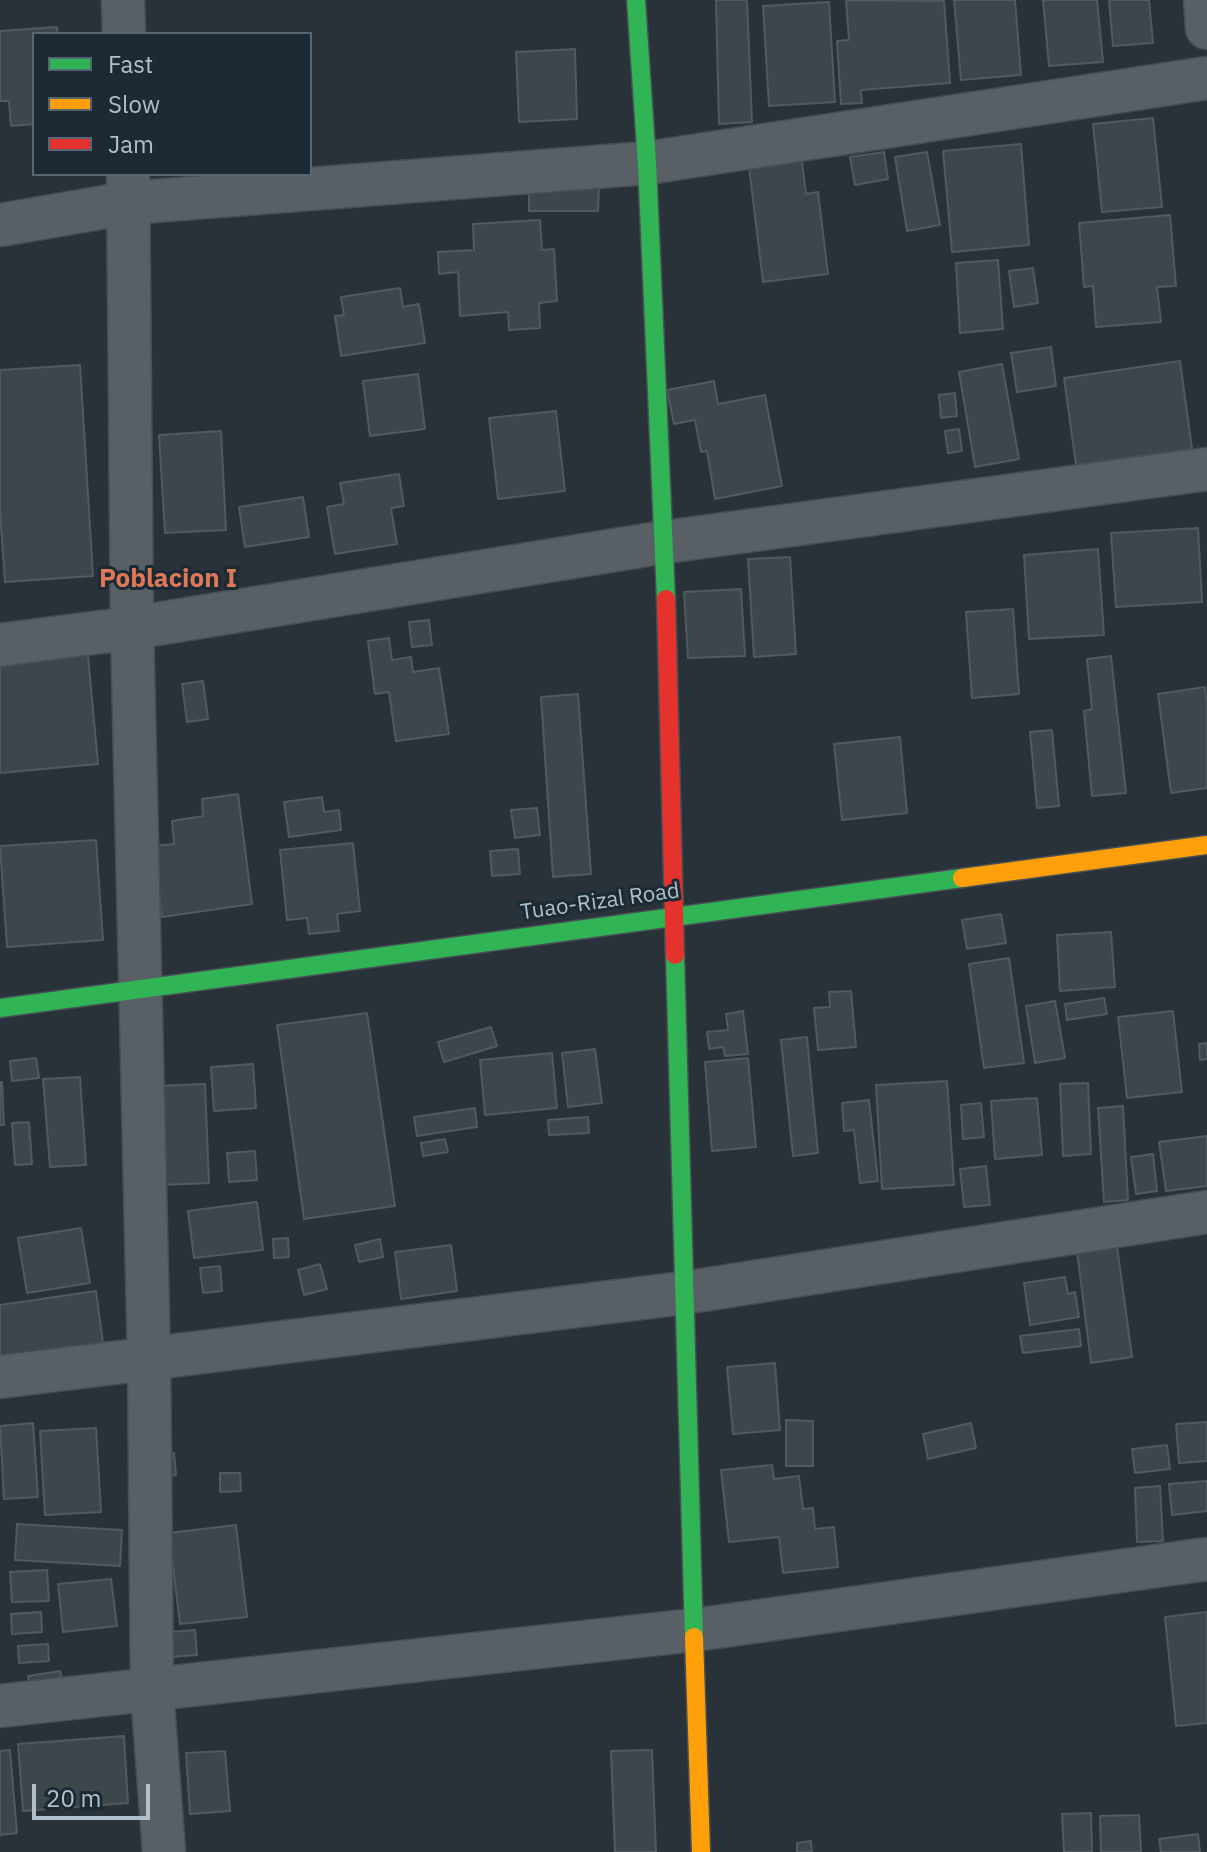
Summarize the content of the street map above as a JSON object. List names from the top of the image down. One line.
{"streets":{"street":["Tuao-Rizal Road"]},"districts":["Poblacion I"],"legend":["Fast","Slow","Jam"],"scale_bar":"20 m"}
